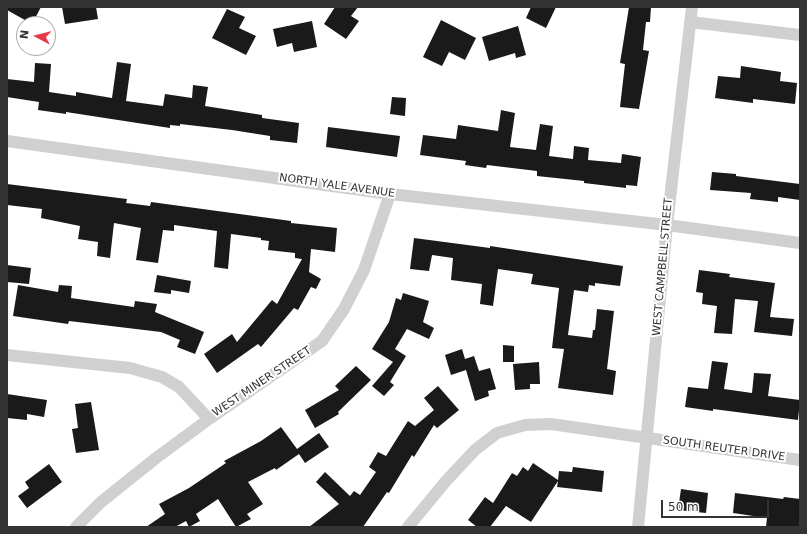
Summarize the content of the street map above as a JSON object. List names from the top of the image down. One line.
{"streets":{"street":["NORTH YALE AVENUE","WEST CAMPBELL STREET","WEST MINER STREET","SOUTH REUTER DRIVE"]},"crossings":[["NORTH YALE AVENUE","WEST CAMPBELL STREET"],["NORTH YALE AVENUE","WEST MINER STREET"],["WEST CAMPBELL STREET","SOUTH REUTER DRIVE"]],"scale_bar":"50 m","north":"left"}
